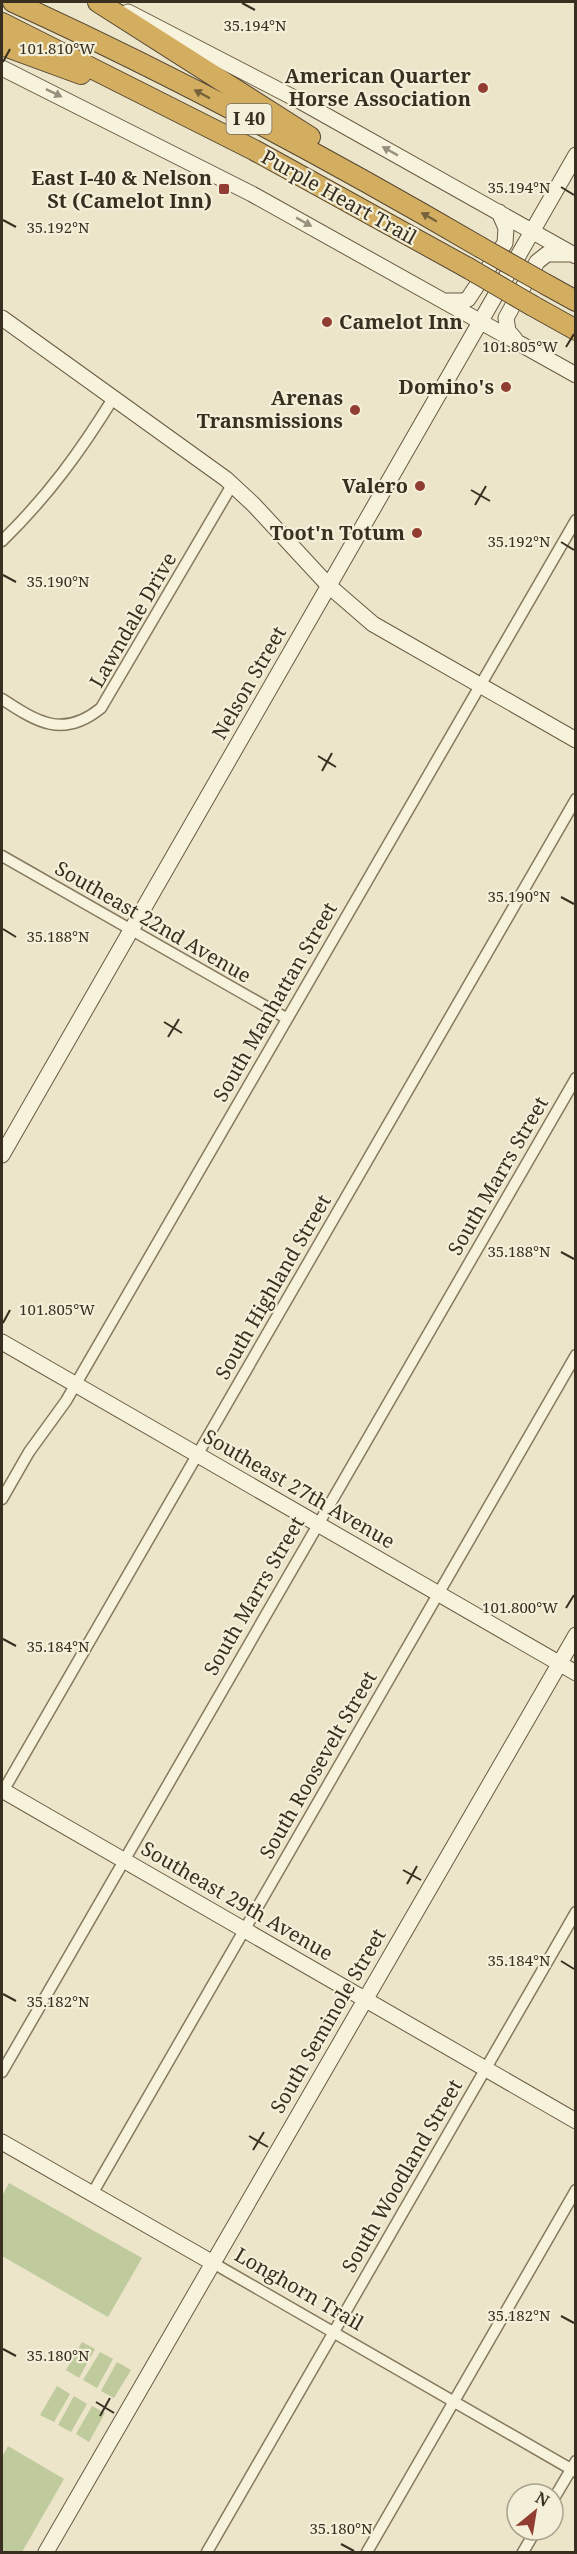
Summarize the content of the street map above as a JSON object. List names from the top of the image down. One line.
{"streets":{"highway":["I 40","Purple Heart Trail"],"street":["Lawndale Drive","Nelson Street","Southeast 22nd Avenue","South Manhattan Street","South Marrs Street","South Highland Street","Southeast 27th Avenue","South Roosevelt Street","Southeast 29th Avenue","South Seminole Street","South Woodland Street","Longhorn Trail"]},"crossings":[["Nelson Street","Southeast 22nd Avenue"],["Southeast 22nd Avenue","South Manhattan Street"],["South Manhattan Street","Southeast 27th Avenue"],["South Marrs Street","Southeast 27th Avenue"],["South Marrs Street","Southeast 29th Avenue"],["South Highland Street","Southeast 27th Avenue"],["South Highland Street","Southeast 29th Avenue"],["Southeast 27th Avenue","South Roosevelt Street"],["Southeast 27th Avenue","South Seminole Street"],["South Roosevelt Street","Southeast 29th Avenue"],["South Roosevelt Street","Longhorn Trail"],["Southeast 29th Avenue","South Seminole Street"],["Southeast 29th Avenue","South Woodland Street"],["South Seminole Street","Longhorn Trail"],["South Woodland Street","Longhorn Trail"]],"places":{"other":["American Quarter Horse Association","Camelot Inn","Domino's","Arenas Transmissions","Valero","Toot'n Totum"],"transit":["East I-40 & Nelson St (Camelot Inn)"]},"north":"top right","coordinates":["35.194°N","101.810°W","35.192°N","101.805°W","35.190°N","35.188°N","101.800°W","35.184°N","35.182°N","35.180°N"]}
